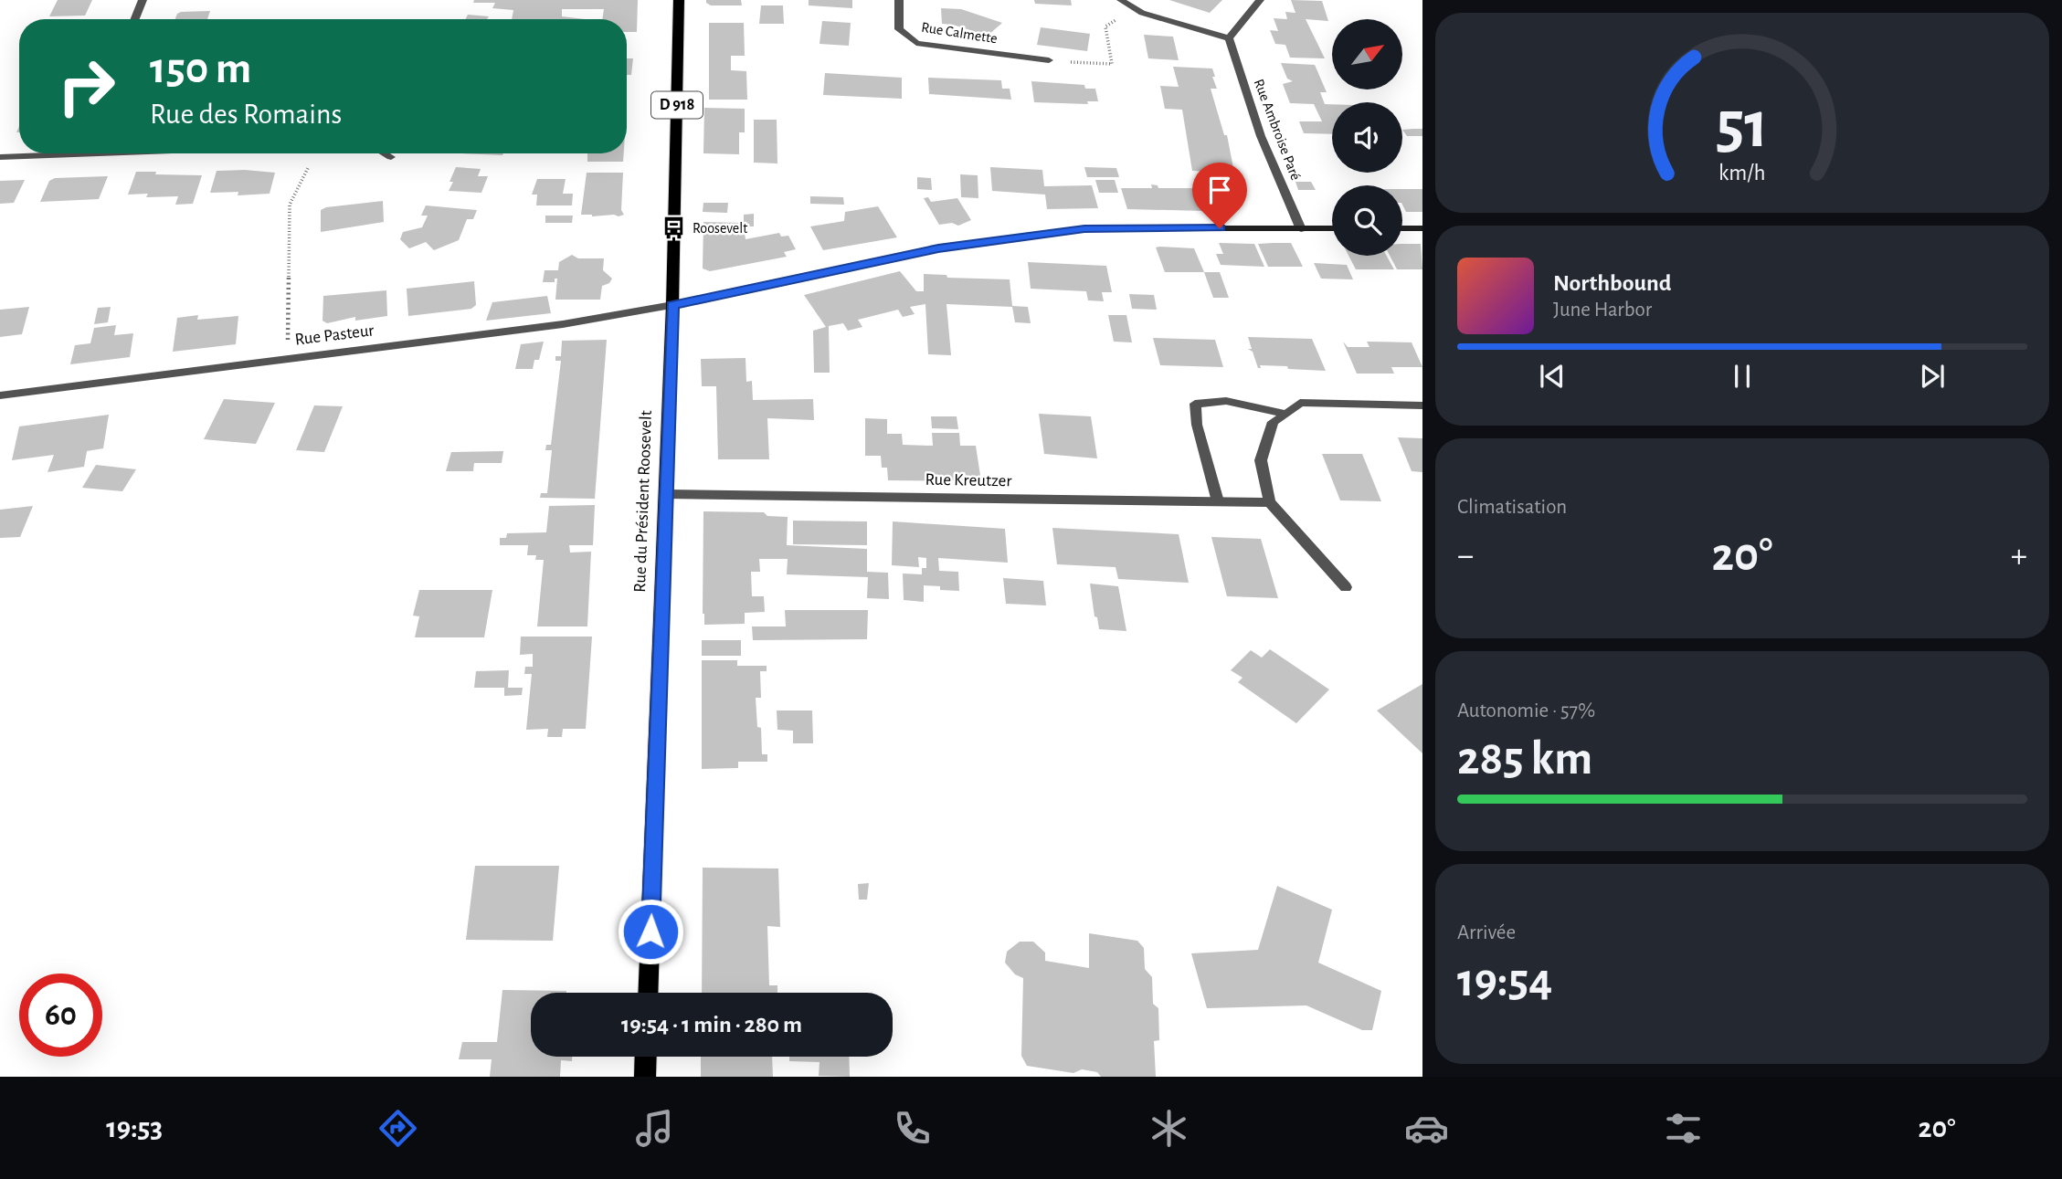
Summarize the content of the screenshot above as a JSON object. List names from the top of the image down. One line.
{"streets":{"main road":["D 918","Rue du Président Roosevelt"],"street":["Rue Calmette","Rue Ambroise Paré","Rue Pasteur","Rue Kreutzer"]},"crossings":[["Rue Pasteur","Rue du Président Roosevelt"],["Rue Kreutzer","Rue du Président Roosevelt"]],"places":{"bus stop":["Roosevelt"]},"north":"top right","page":{"turn":["150 m","Rue des Romains"],"song":["Northbound","June Harbor"],"tile":["Climatisation",["Autonomie · 57%","285 km"],["Arrivée","19:54"]],"heat":["−","20°","+"],"limit":"60","trip":"19:54 · 1 min · 280 m","tabs":["19:53","20°"],"gauge":["51","km/h"]}}
